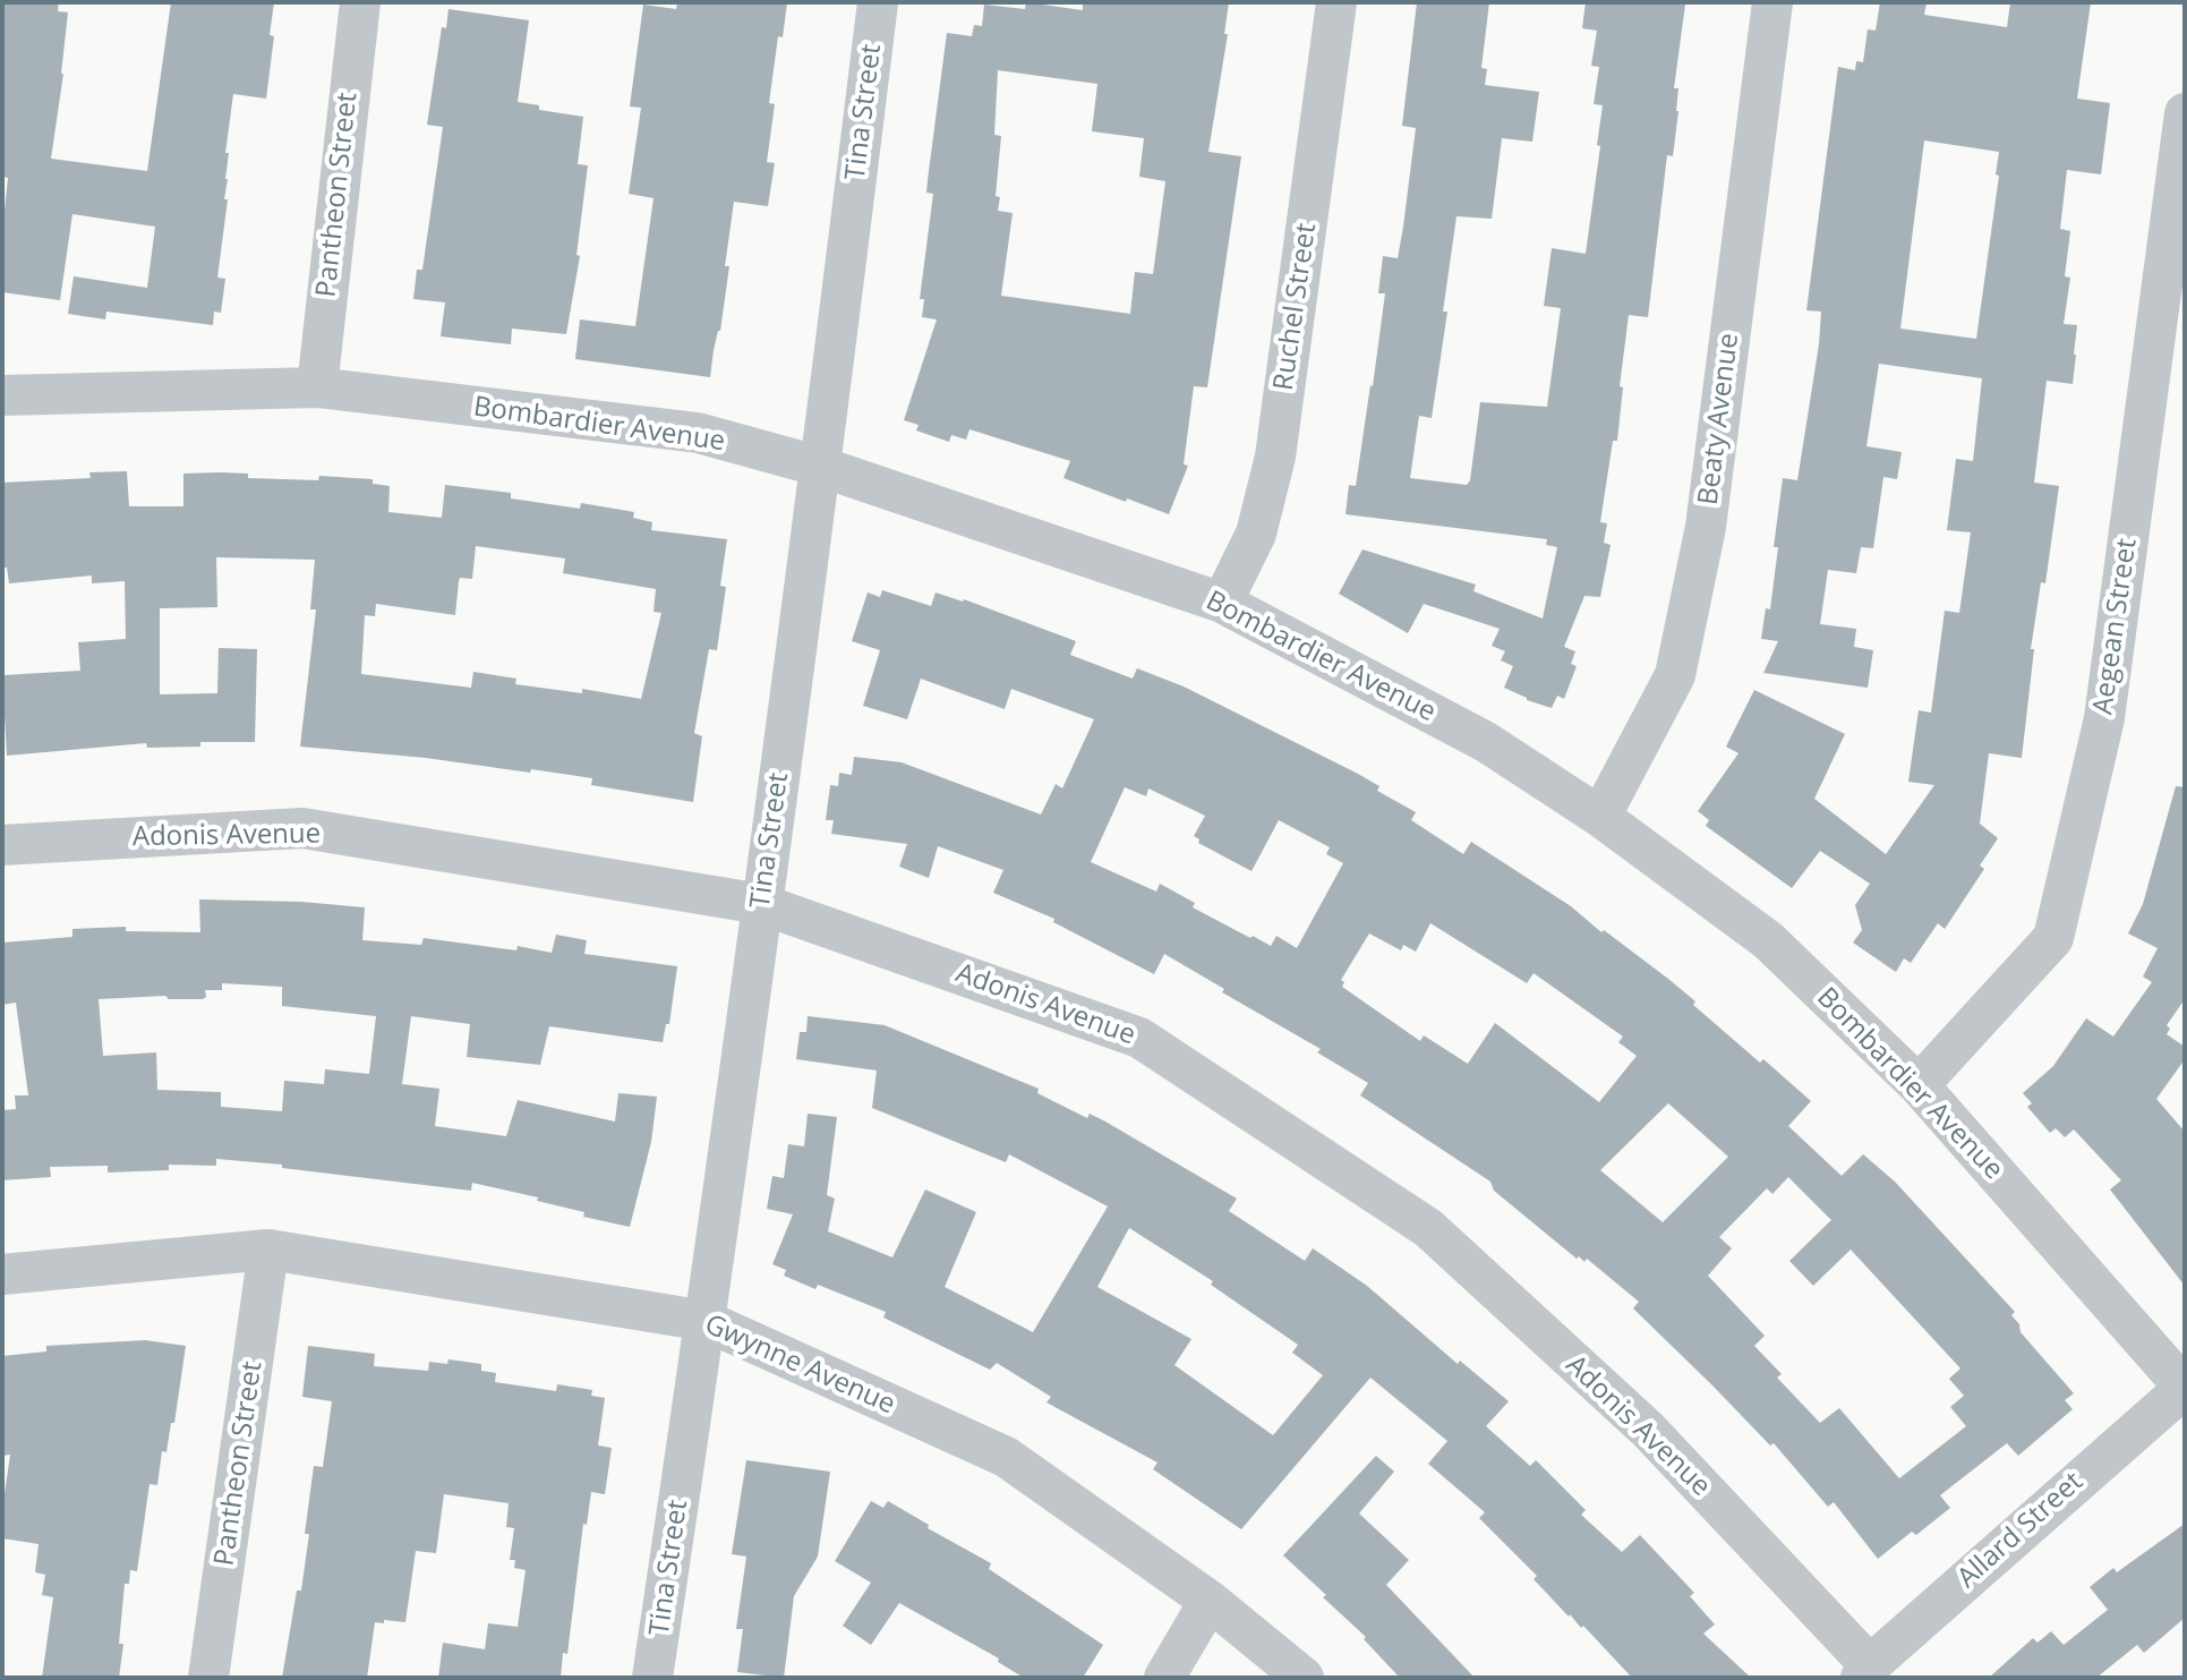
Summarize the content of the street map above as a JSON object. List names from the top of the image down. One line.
{"streets":{"street":["Tina Street","Pantheon Street","Ruchel Street","Beaty Avenue","Bombardier Avenue","Aegean Street","Adonis Avenue","Gwynne Avenue","Allard Street"]},"crossings":[["Tina Street","Bombardier Avenue"],["Tina Street","Adonis Avenue"],["Tina Street","Gwynne Avenue"],["Pantheon Street","Bombardier Avenue"],["Pantheon Street","Gwynne Avenue"],["Ruchel Street","Bombardier Avenue"],["Beaty Avenue","Bombardier Avenue"],["Bombardier Avenue","Aegean Street"],["Bombardier Avenue","Allard Street"],["Adonis Avenue","Allard Street"]]}
